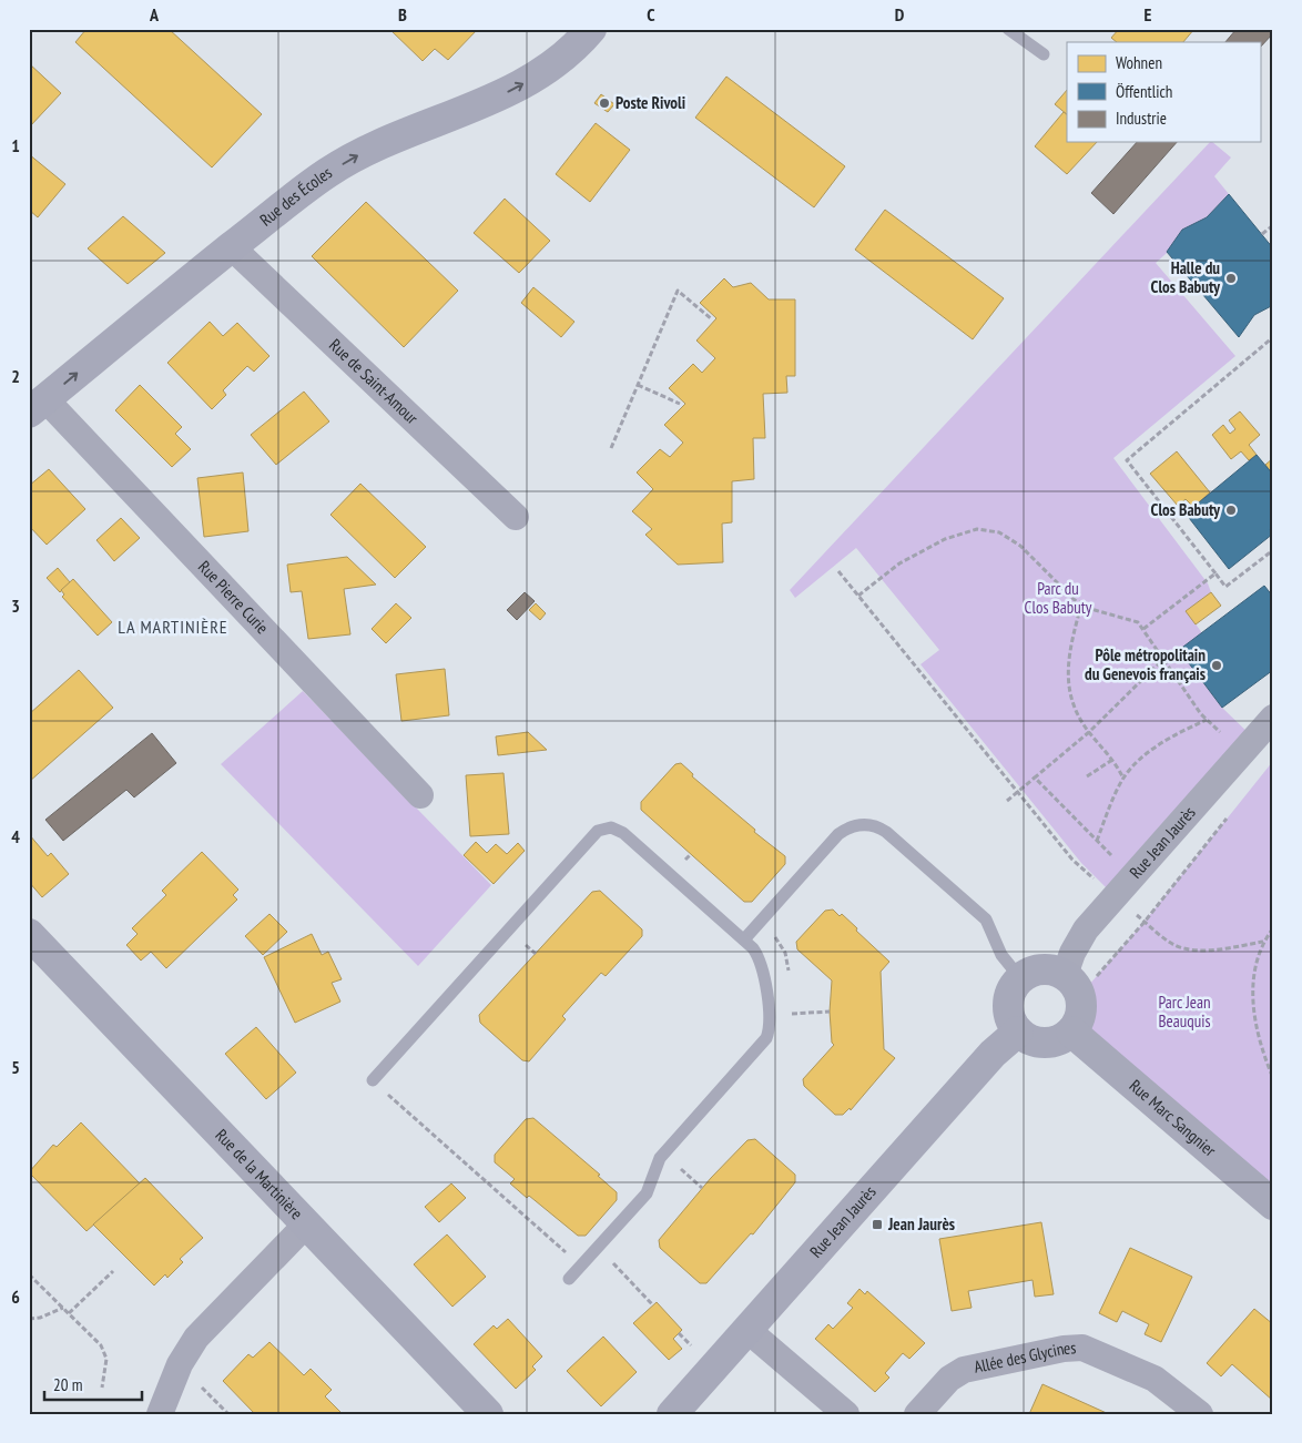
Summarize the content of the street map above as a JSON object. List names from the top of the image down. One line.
{"streets":{"street":["Rue des Écoles","Rue de Saint-Amour","Rue Pierre Curie","Rue Jean Jaurès","Rue Marc Sangnier","Rue de la Martinière","Allée des Glycines"]},"crossings":[["Rue des Écoles","Rue de Saint-Amour"],["Rue des Écoles","Rue Pierre Curie"],["Rue Jean Jaurès","Rue Marc Sangnier"]],"one_way":["Rue des Écoles"],"districts":["LA MARTINIÈRE"],"parks":["Parc du Clos Babuty","Parc Jean Beauquis"],"places":{"other":["Poste Rivoli","Halle du Clos Babuty","Clos Babuty","Pôle métropolitain du Genevois français"],"transit":["Jean Jaurès"]},"legend":["Wohnen","Öffentlich","Industrie"],"scale_bar":"20 m","grid":{"columns":["A","B","C","D","E"],"rows":["1","2","3","4","5","6"]}}
